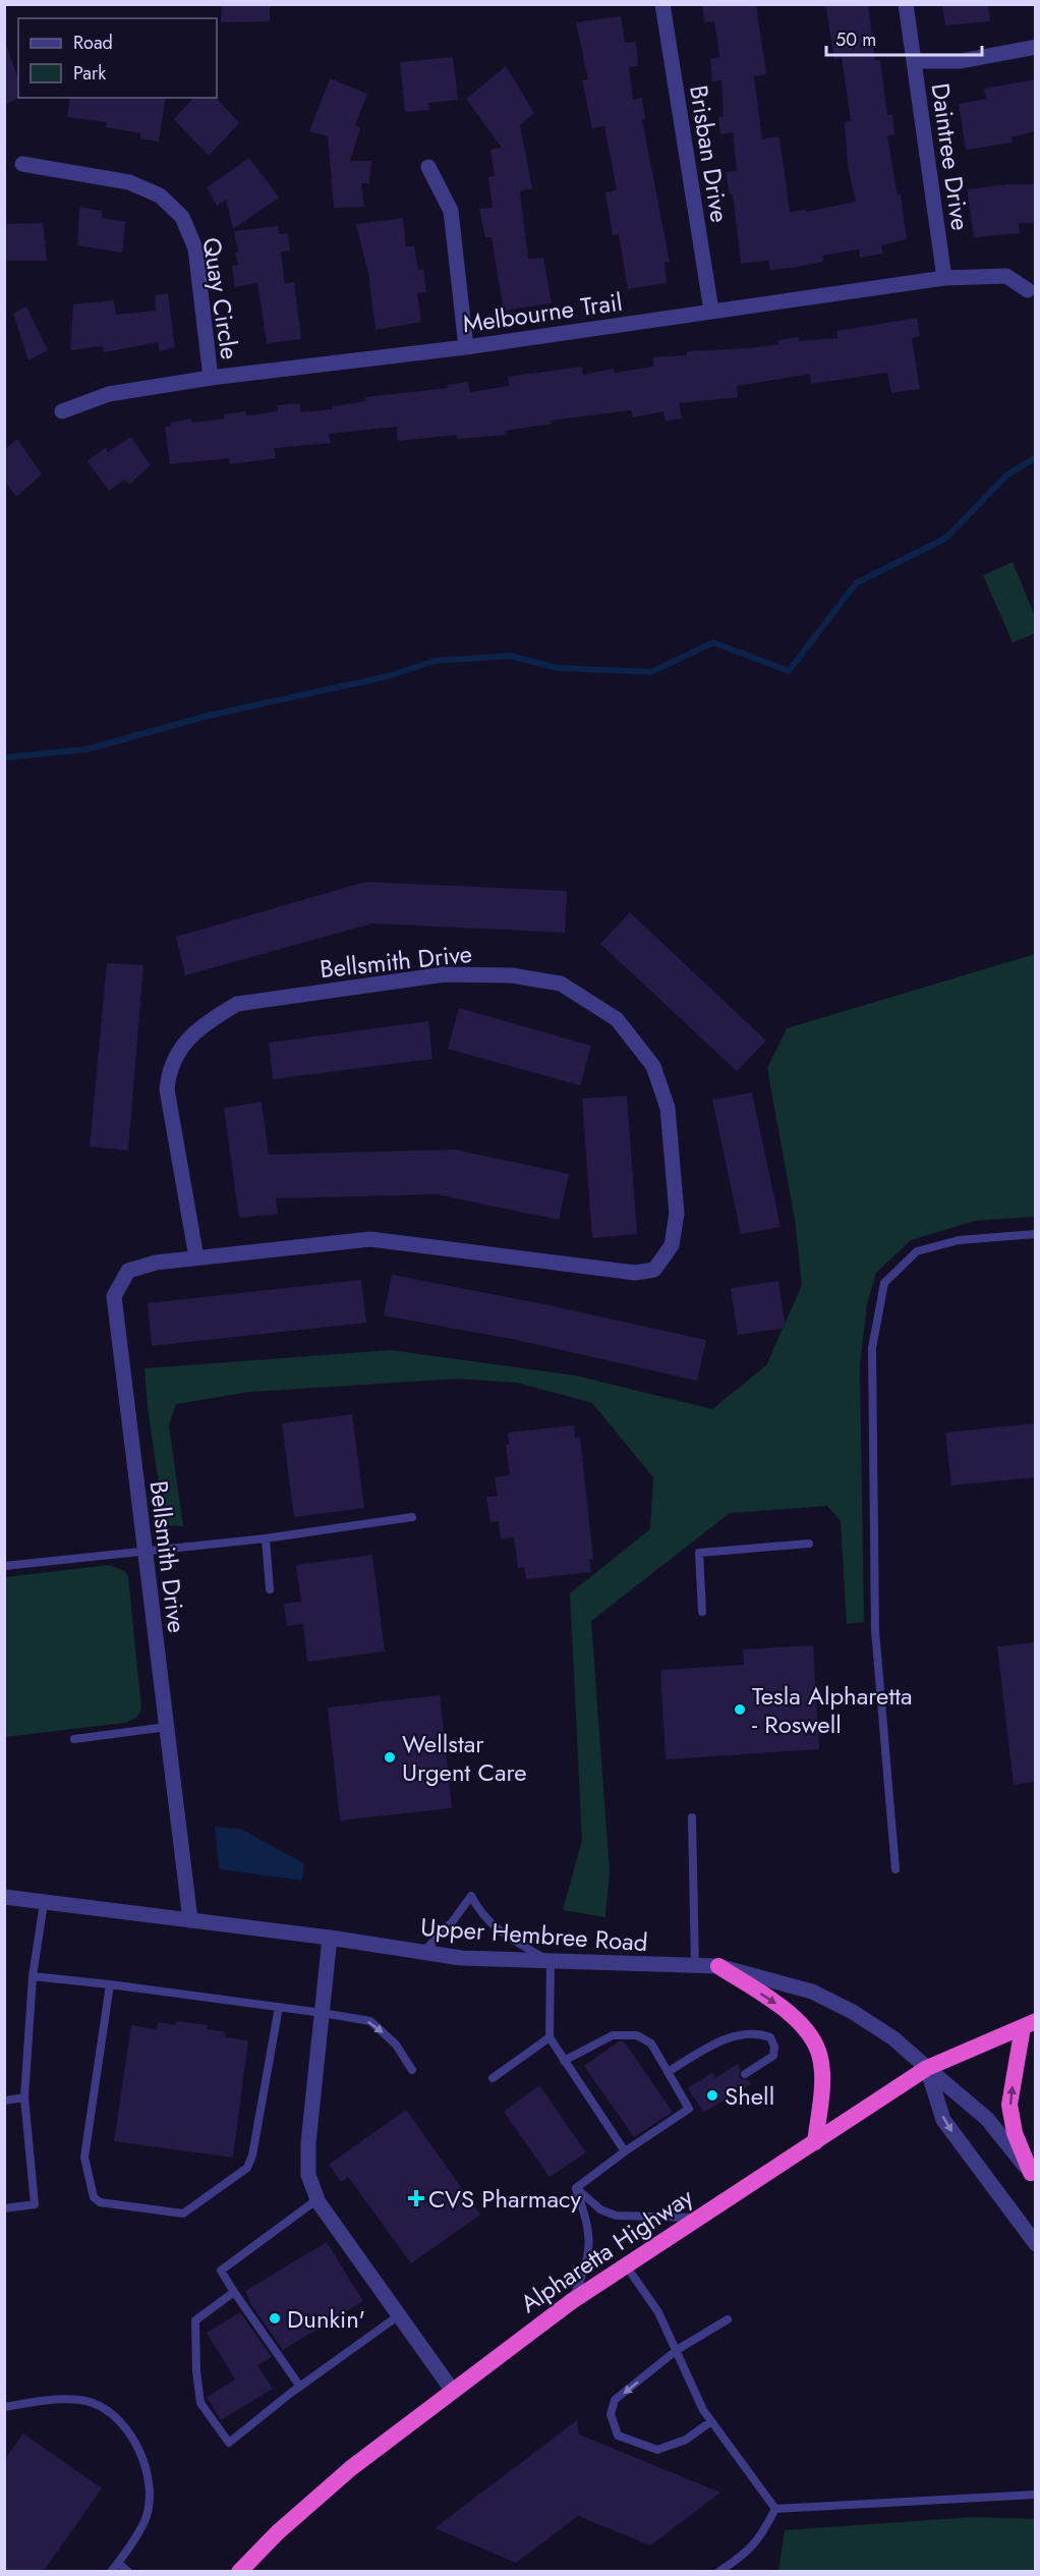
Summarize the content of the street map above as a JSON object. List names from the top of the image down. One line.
{"streets":{"highway":["Alpharetta Highway"],"street":["Brisban Drive","Daintree Drive","Quay Circle","Melbourne Trail","Bellsmith Drive","Upper Hembree Road"]},"crossings":[["Brisban Drive","Melbourne Trail"],["Daintree Drive","Melbourne Trail"],["Quay Circle","Melbourne Trail"],["Bellsmith Drive","Upper Hembree Road"],["Upper Hembree Road","Alpharetta Highway"]],"places":{"other":["Tesla Alpharetta - Roswell","Wellstar Urgent Care","Shell","Dunkin'"],"health":["CVS Pharmacy"]},"legend":["Road","Park"],"scale_bar":"50 m"}
